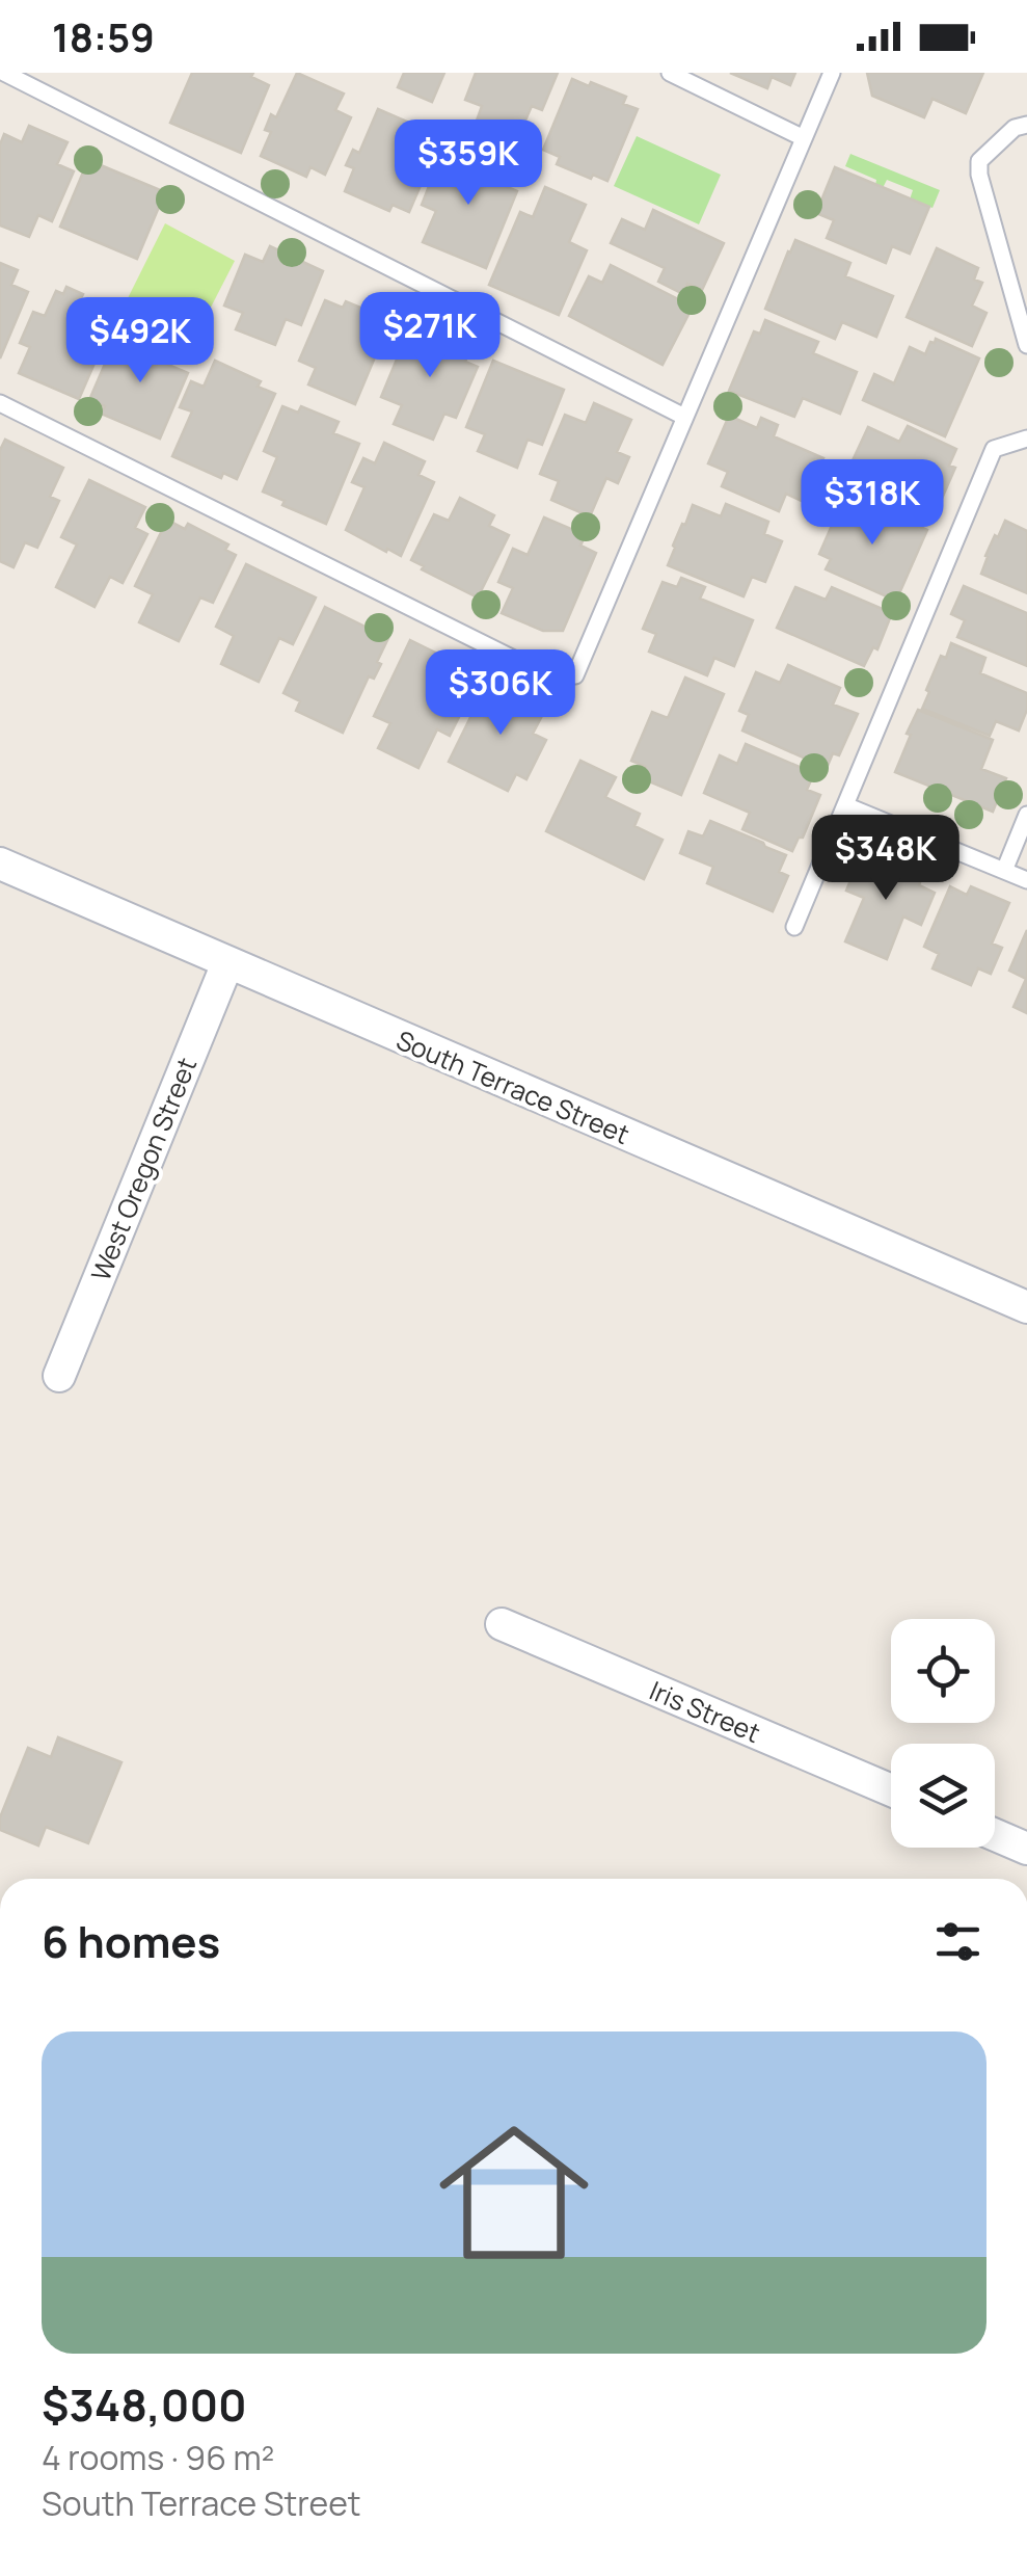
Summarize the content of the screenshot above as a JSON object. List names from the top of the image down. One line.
{"streets":{"street":["South Terrace Street","West Oregon Street","Iris Street"]},"crossings":[["South Terrace Street","West Oregon Street"]],"page":{"status":"18:59","price":["$359K","$271K","$492K","$318K","$306K","$348K"],"heading":"6 homes","list":[{"name":"$348,000","note":"4 rooms · 96 m² · South Terrace Street"}]}}
